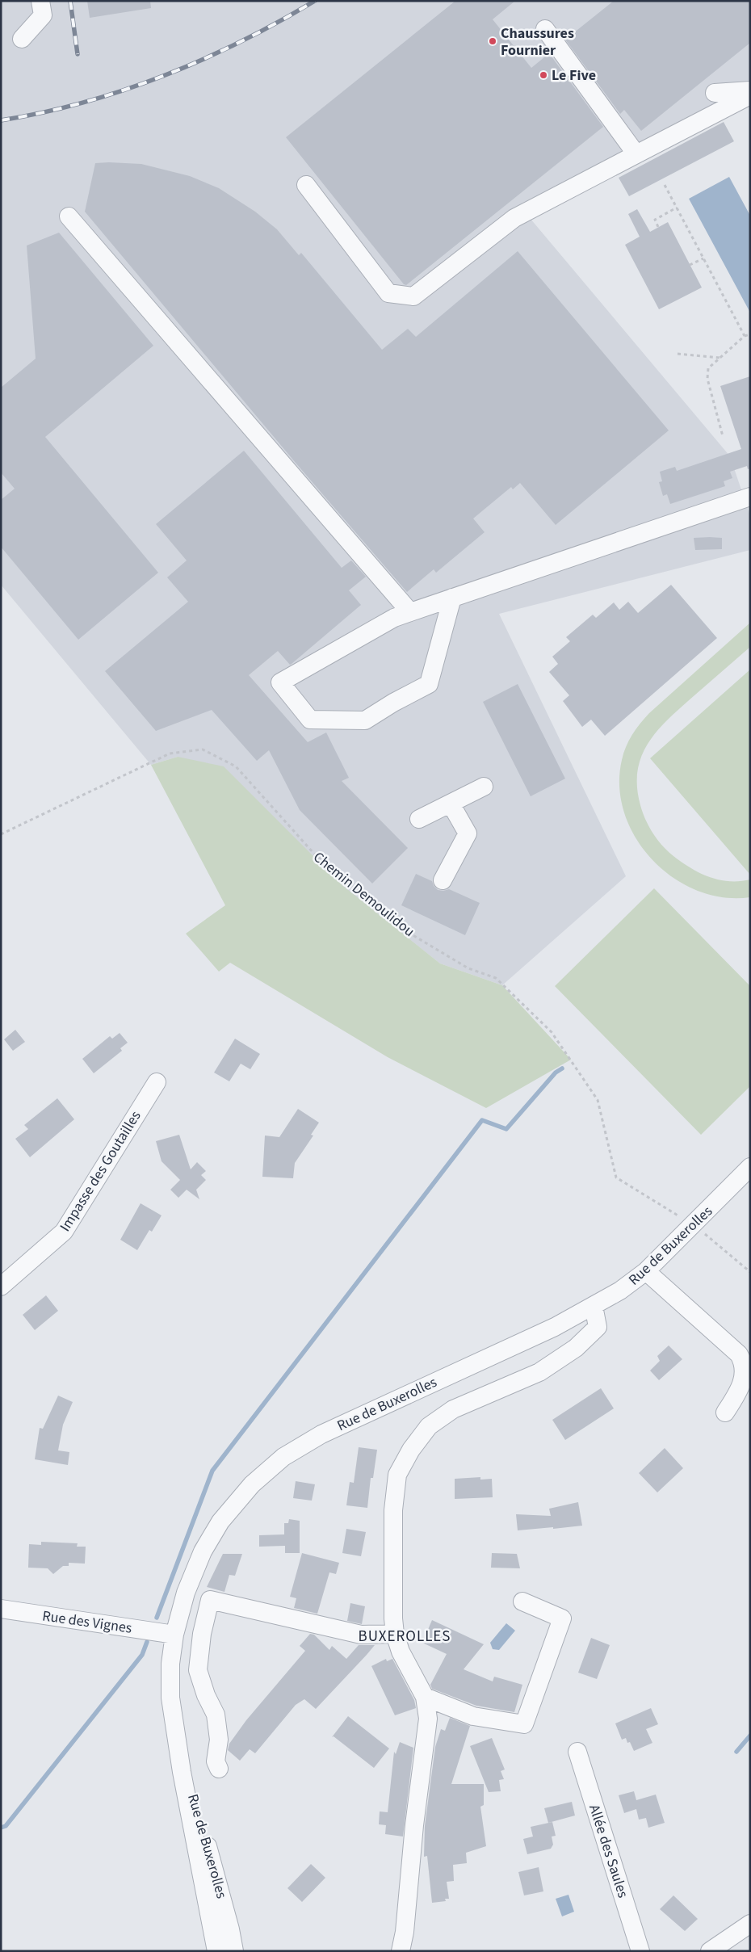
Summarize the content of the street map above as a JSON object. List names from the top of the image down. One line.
{"streets":{"street":["Impasse des Goutailles","Rue de Buxerolles","Rue des Vignes","Allée des Saules"],"path":["Chemin Demoulidou"]},"crossings":[["Chemin Demoulidou","Rue de Buxerolles"],["Rue de Buxerolles","Rue des Vignes"]],"districts":["BUXEROLLES"],"places":["Chaussures Fournier","Le Five"]}
